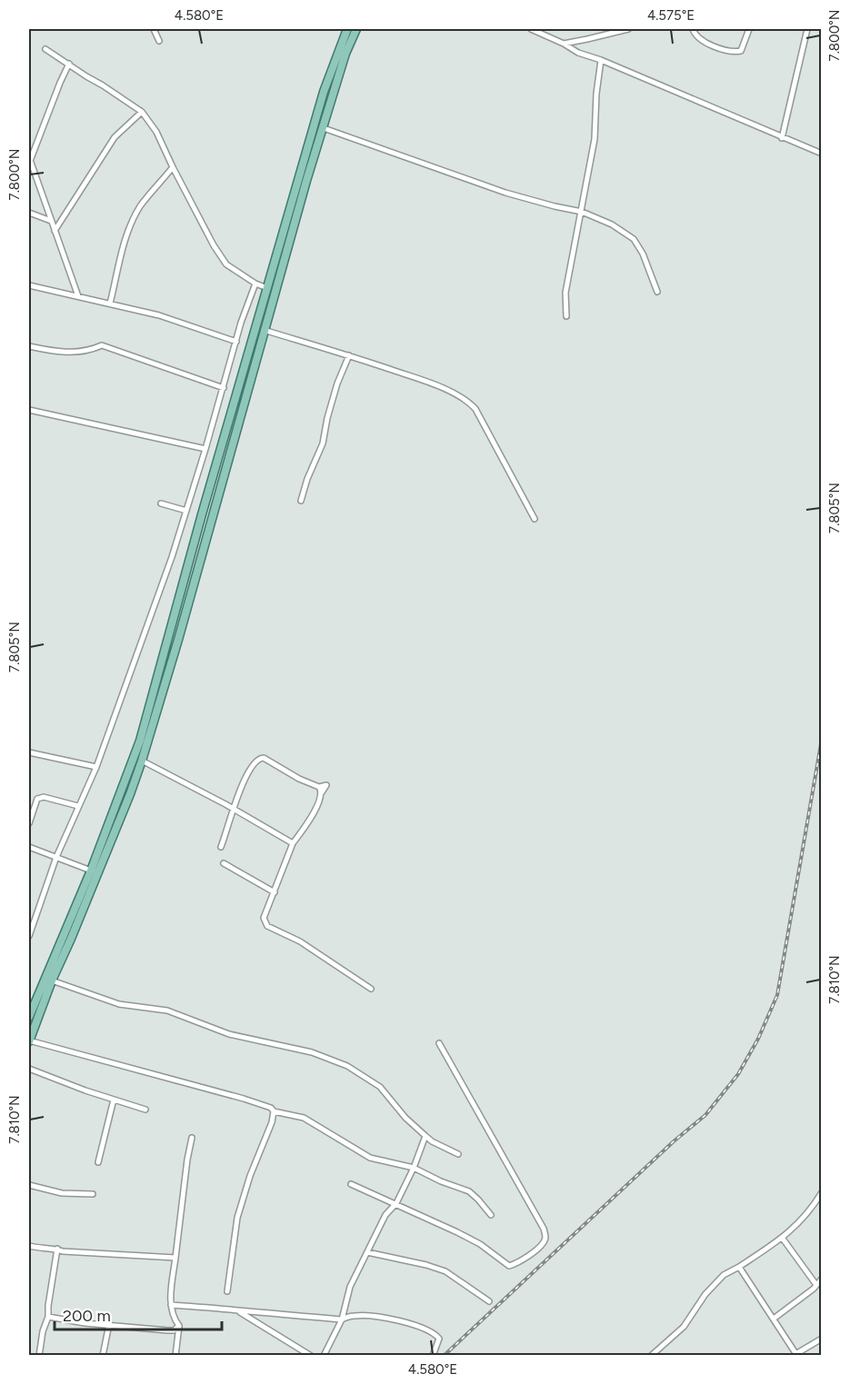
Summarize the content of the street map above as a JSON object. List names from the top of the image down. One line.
{"scale_bar":"200 m","coordinates":["4.580°E","4.575°E","7.800°N","7.805°N","7.810°N"]}
